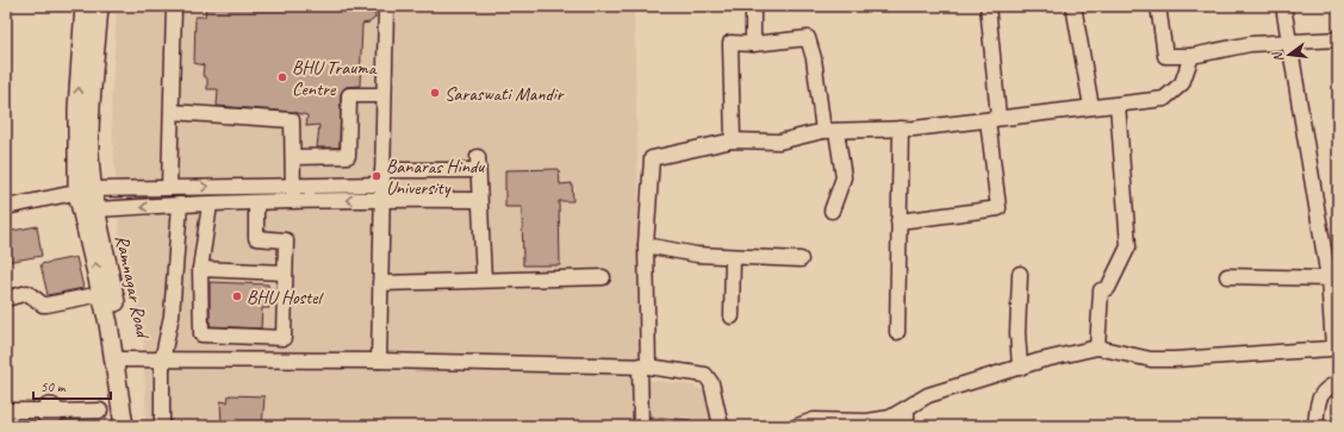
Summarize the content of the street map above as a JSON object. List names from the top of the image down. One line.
{"streets":{"main road":["Ramnagar Road"]},"places":["BHU Trauma Centre","Saraswati Mandir","Banaras Hindu University","BHU Hostel"],"scale_bar":"50 m","north":"left"}
